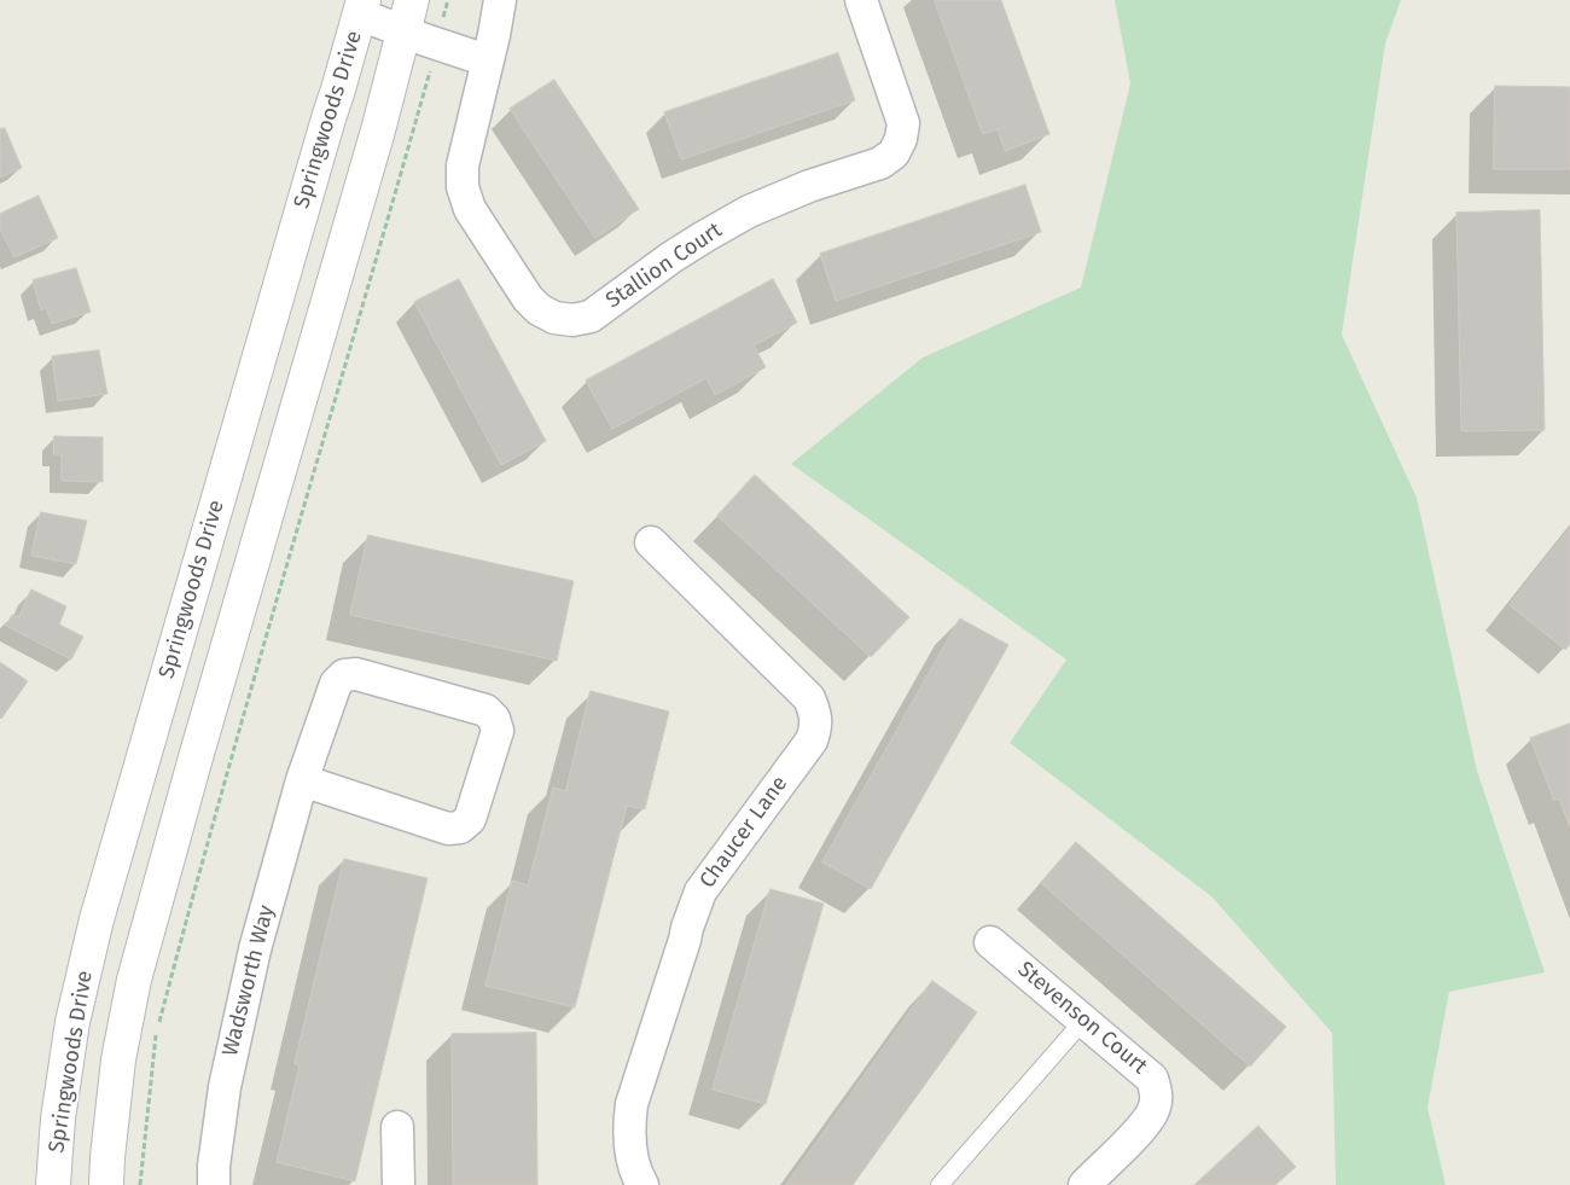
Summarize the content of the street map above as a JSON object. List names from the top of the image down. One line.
{"streets":{"street":["Springwoods Drive","Stallion Court","Chaucer Lane","Wadsworth Way","Stevenson Court"]}}
